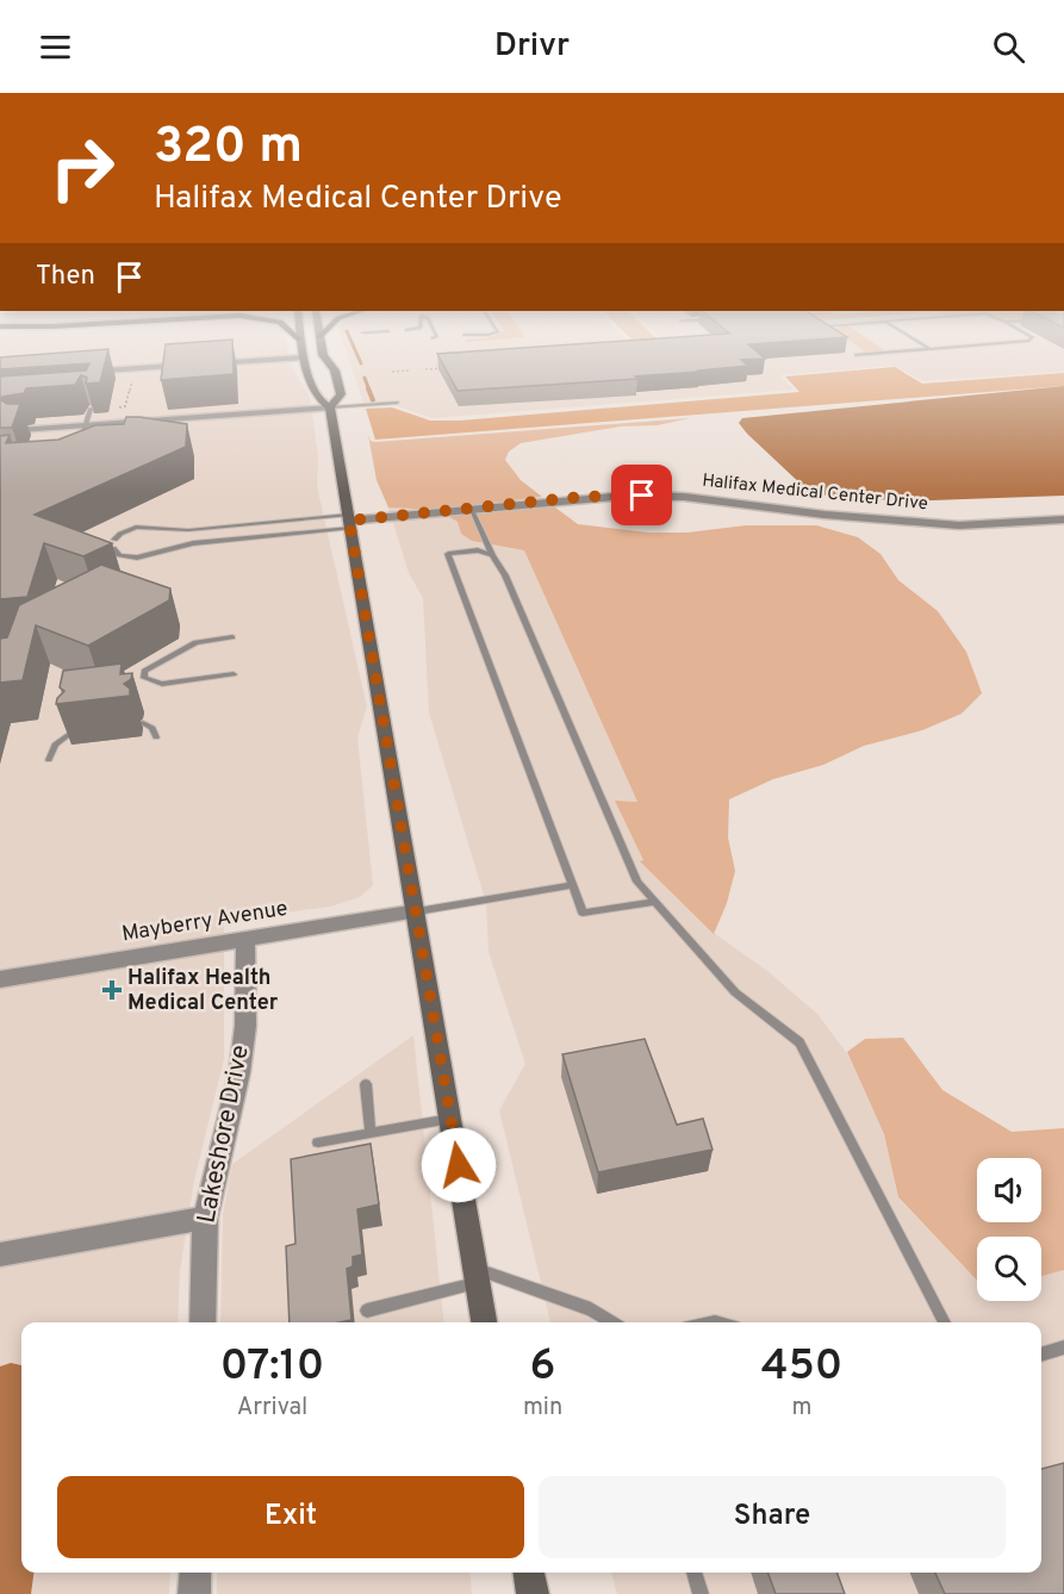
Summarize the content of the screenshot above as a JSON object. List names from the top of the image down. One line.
{"streets":{"street":["Halifax Medical Center Drive","Mayberry Avenue","Lakeshore Drive"]},"crossings":[["Mayberry Avenue","Lakeshore Drive"]],"places":{"health":["Halifax Health Medical Center"]},"page":{"header":"Drivr","turn":["320 m","Halifax Medical Center Drive"],"then":"Then","eta":["07:10","Arrival","6","min","450","m"],"buttons":["Exit","Share"]}}
